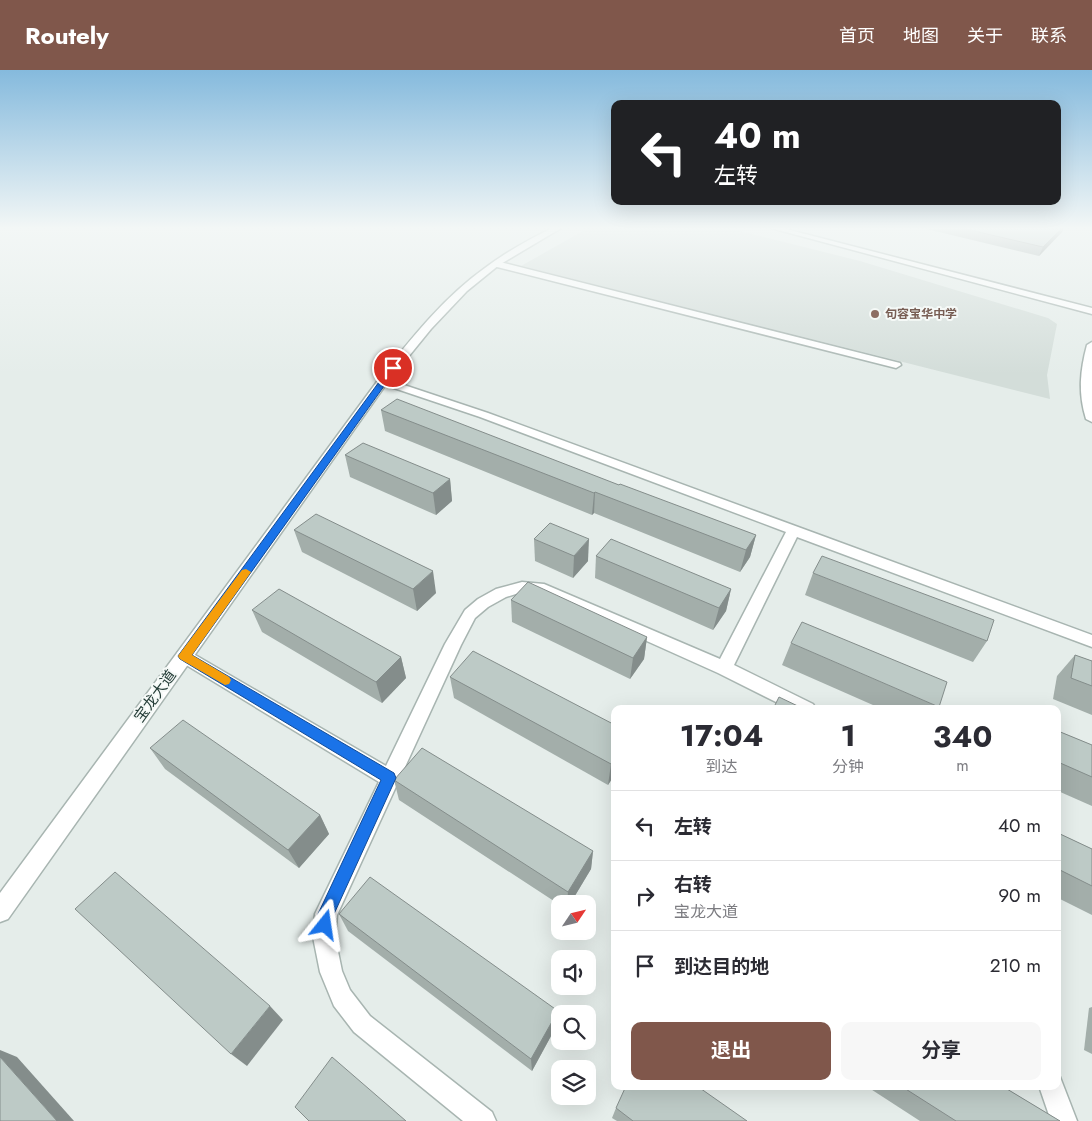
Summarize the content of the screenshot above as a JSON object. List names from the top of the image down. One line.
{"streets":{"street":["宝龙大道"]},"places":["句容宝华中学"],"north":"top right","page":{"header":"Routely","nav":["首页","地图","关于","联系"],"turn":["40 m","左转"],"eta":["17:04","到达","1","分钟","340","m"],"list":[{"name":"左转","value":"40 m"},{"name":"右转","note":"宝龙大道","value":"90 m"},{"name":"到达目的地","value":"210 m"}],"buttons":["退出","分享"]}}
